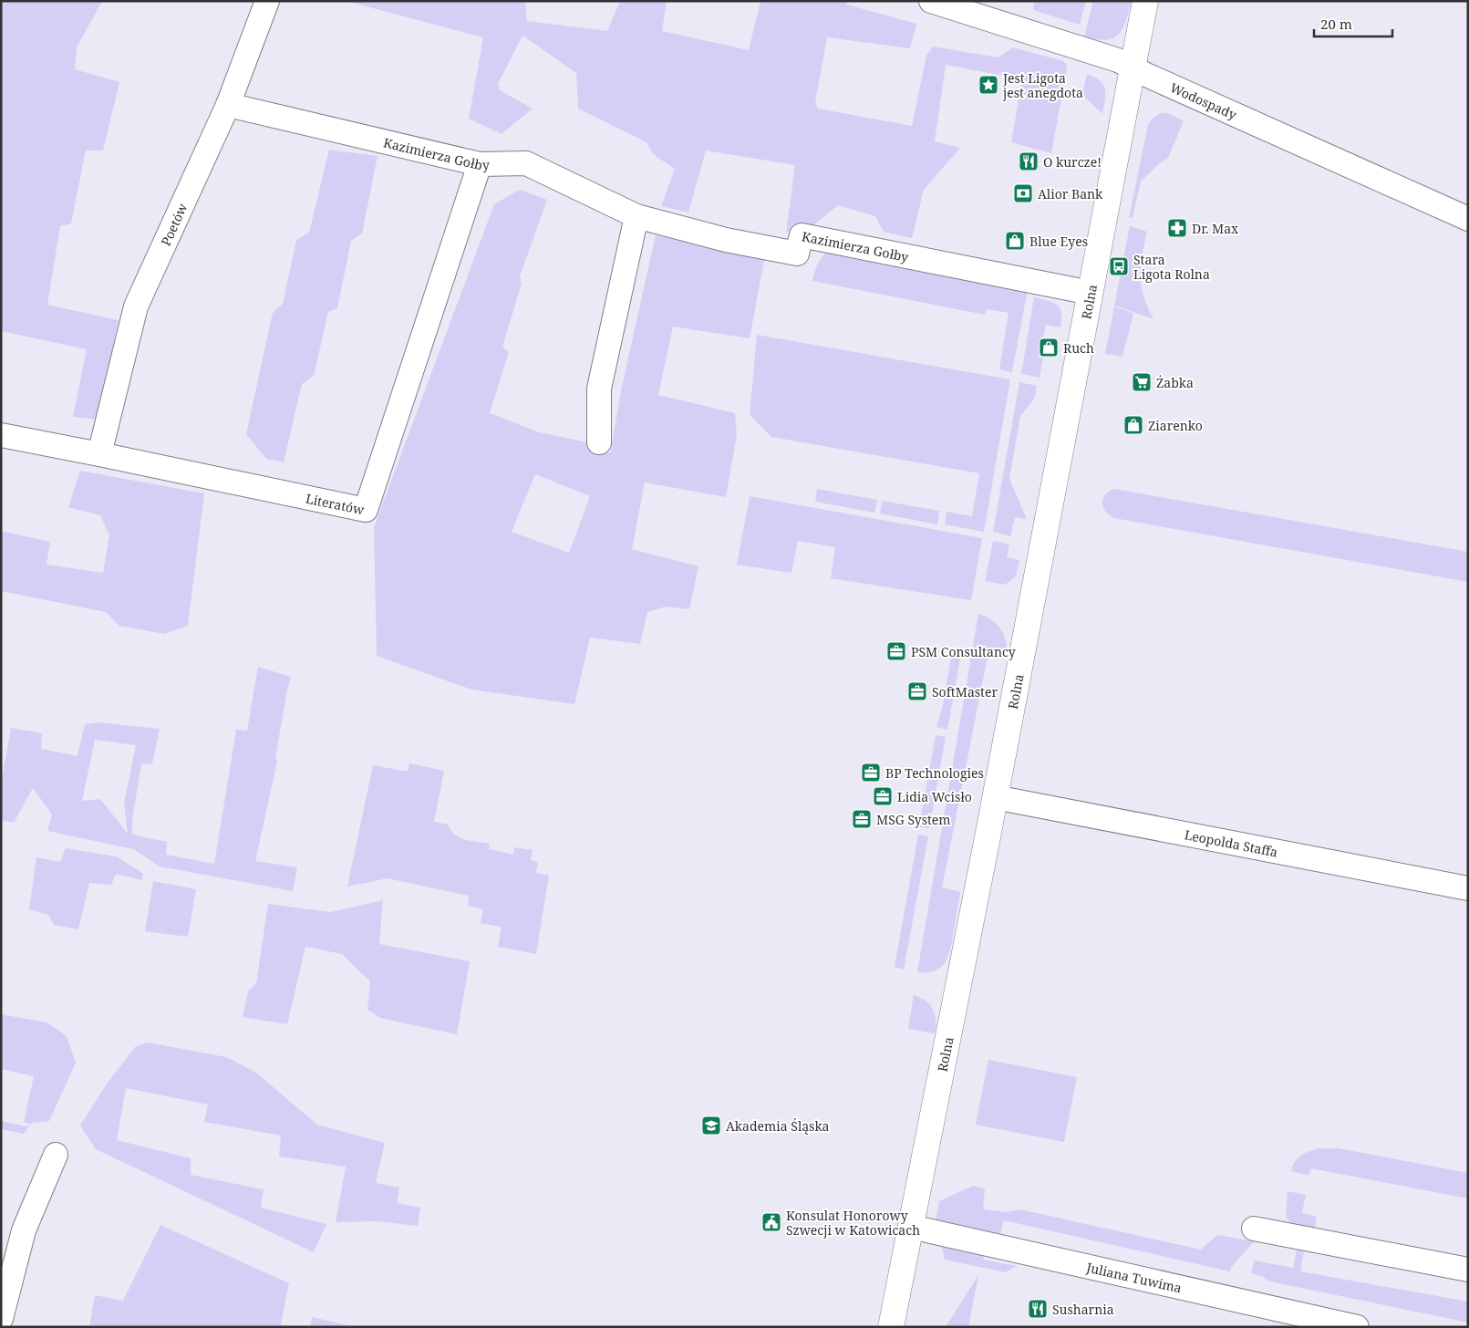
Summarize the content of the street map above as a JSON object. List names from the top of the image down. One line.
{"streets":{"street":["Wodospady","Kazimierza Gołby","Poetów","Rolna","Literatów","Leopolda Staffa","Juliana Tuwima"]},"crossings":[["Wodospady","Rolna"],["Kazimierza Gołby","Poetów"],["Kazimierza Gołby","Rolna"],["Kazimierza Gołby","Literatów"],["Poetów","Literatów"],["Rolna","Leopolda Staffa"],["Rolna","Juliana Tuwima"]],"places":{"place":["Jest Ligota jest anegdota"],"restaurant":["O kurcze!","Susharnia"],"bank":["Alior Bank"],"pharmacy":["Dr. Max"],"shop":["Blue Eyes","Ruch","Ziarenko"],"bus stop":["Stara Ligota Rolna"],"supermarket":["Żabka"],"office":["PSM Consultancy","SoftMaster","BP Technologies","Lidia Wcisło","MSG System"],"school or university":["Akademia Śląska"],"public building":["Konsulat Honorowy Szwecji w Katowicach"]},"scale_bar":"20 m"}
